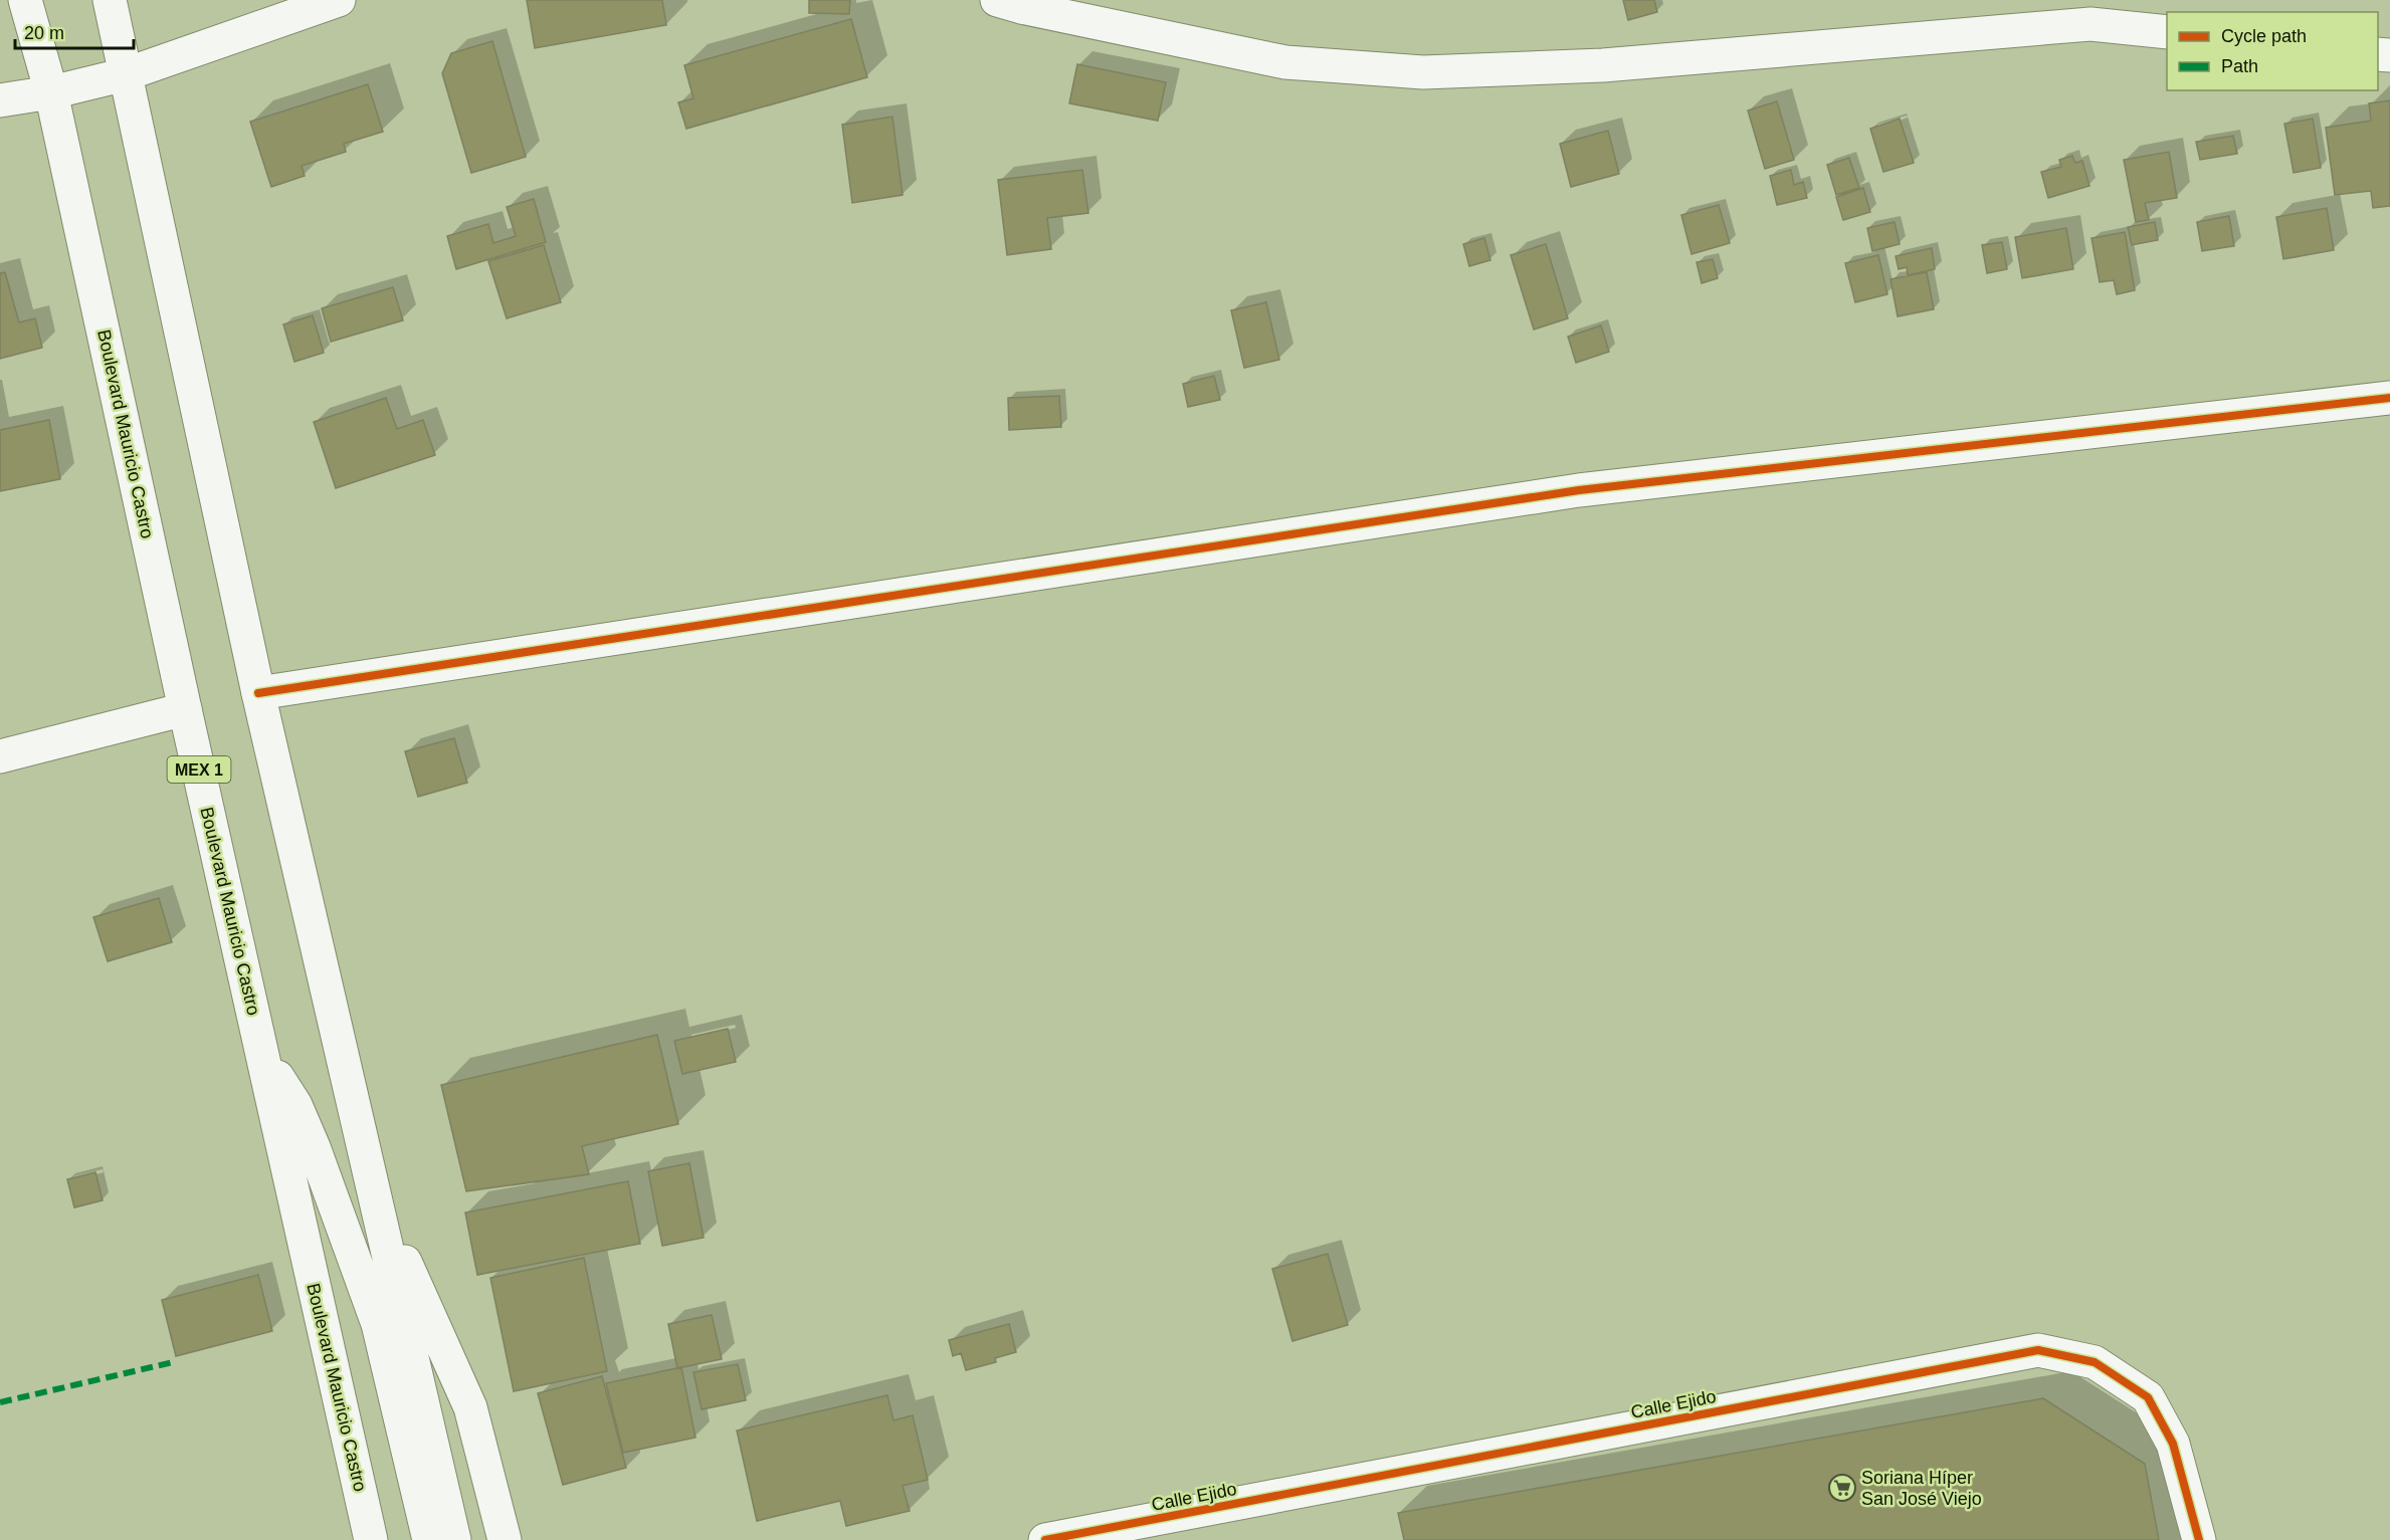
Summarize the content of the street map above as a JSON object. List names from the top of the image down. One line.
{"streets":{"street":["Boulevard Mauricio Castro","MEX 1","Calle Ejido"]},"places":{"supermarket":["Soriana Híper San José Viejo"]},"legend":["Cycle path","Path"],"scale_bar":"20 m"}
